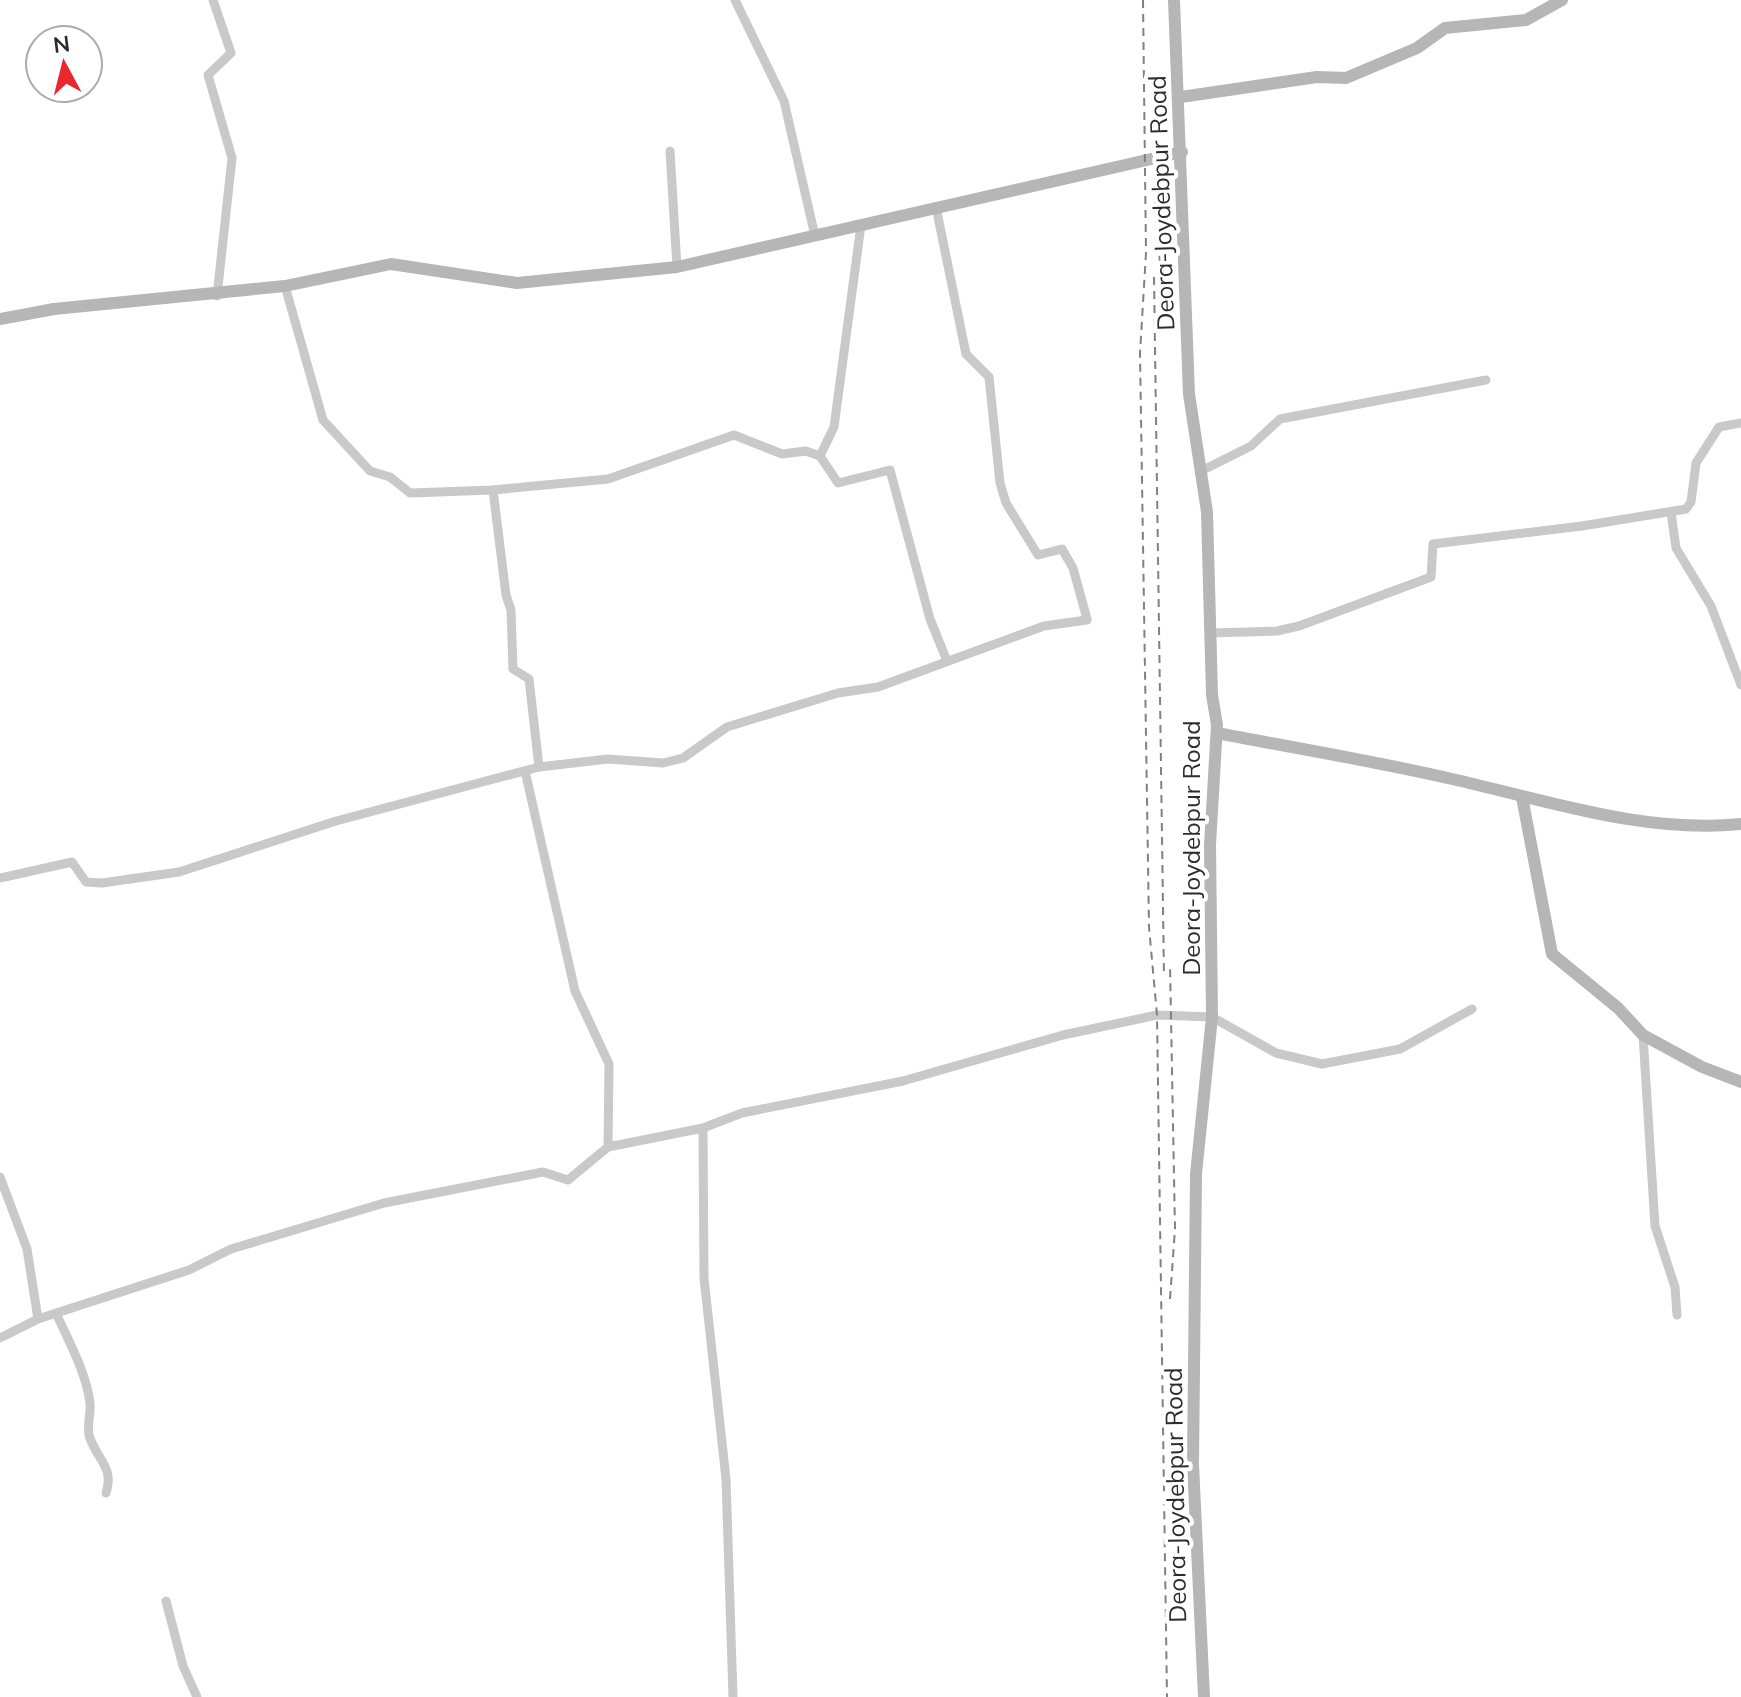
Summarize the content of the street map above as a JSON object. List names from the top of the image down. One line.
{"streets":{"street":["Deora-Joydebpur Road"]},"north":"top"}
